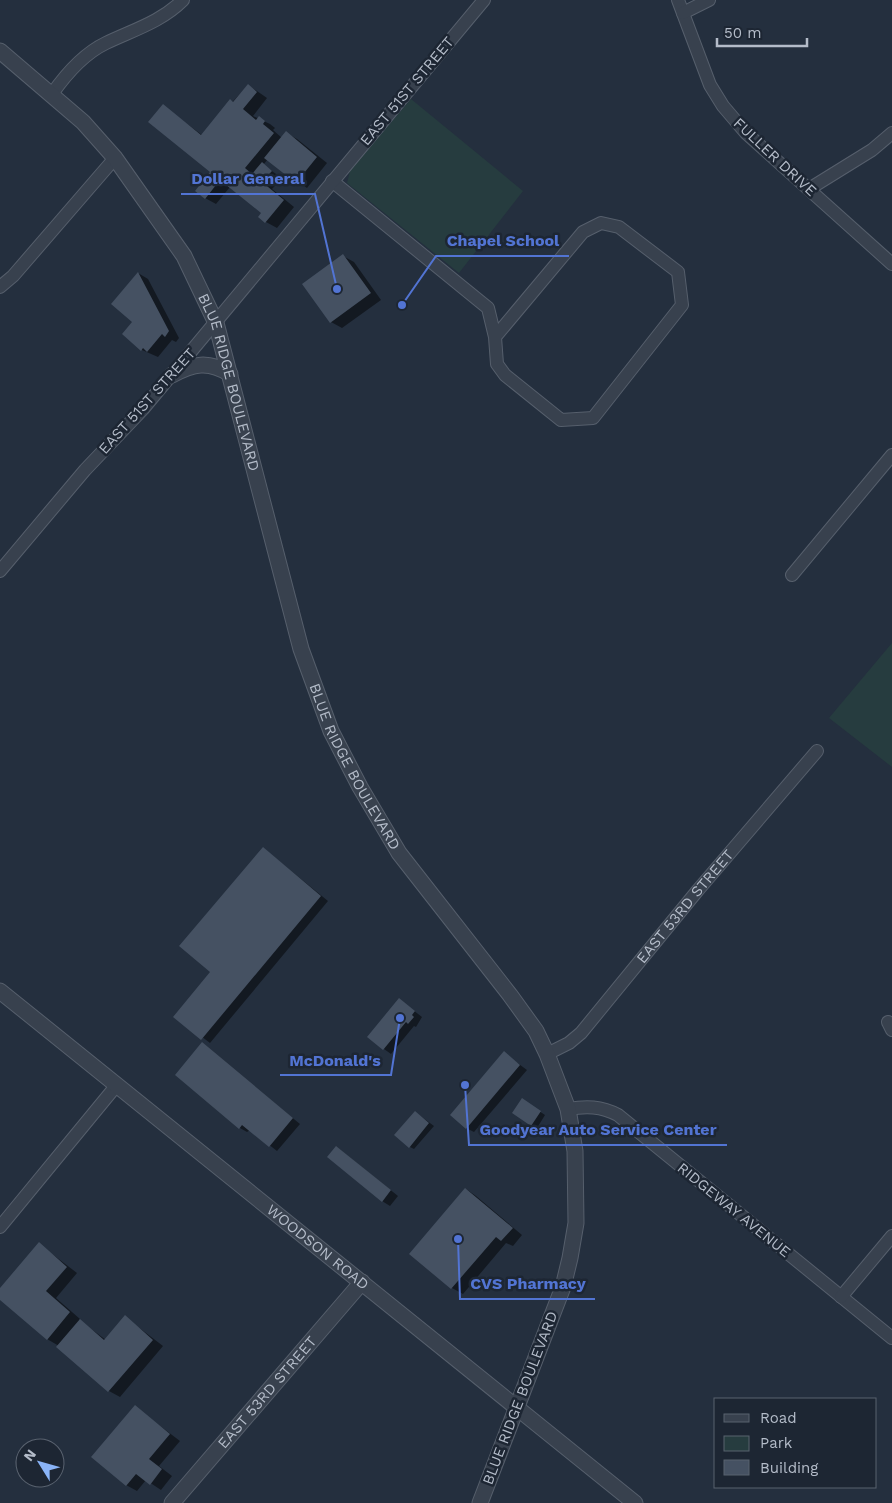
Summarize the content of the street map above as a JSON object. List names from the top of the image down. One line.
{"streets":{"street":["EAST 51ST STREET","FULLER DRIVE","BLUE RIDGE BOULEVARD","EAST 53RD STREET","RIDGEWAY AVENUE","WOODSON ROAD"]},"crossings":[["EAST 51ST STREET","BLUE RIDGE BOULEVARD"],["BLUE RIDGE BOULEVARD","EAST 53RD STREET"],["BLUE RIDGE BOULEVARD","RIDGEWAY AVENUE"],["BLUE RIDGE BOULEVARD","WOODSON ROAD"],["EAST 53RD STREET","WOODSON ROAD"]],"places":["Dollar General","Chapel School","McDonald's","Goodyear Auto Service Center","CVS Pharmacy"],"legend":["Road","Park","Building"],"scale_bar":"50 m","north":"top left"}
